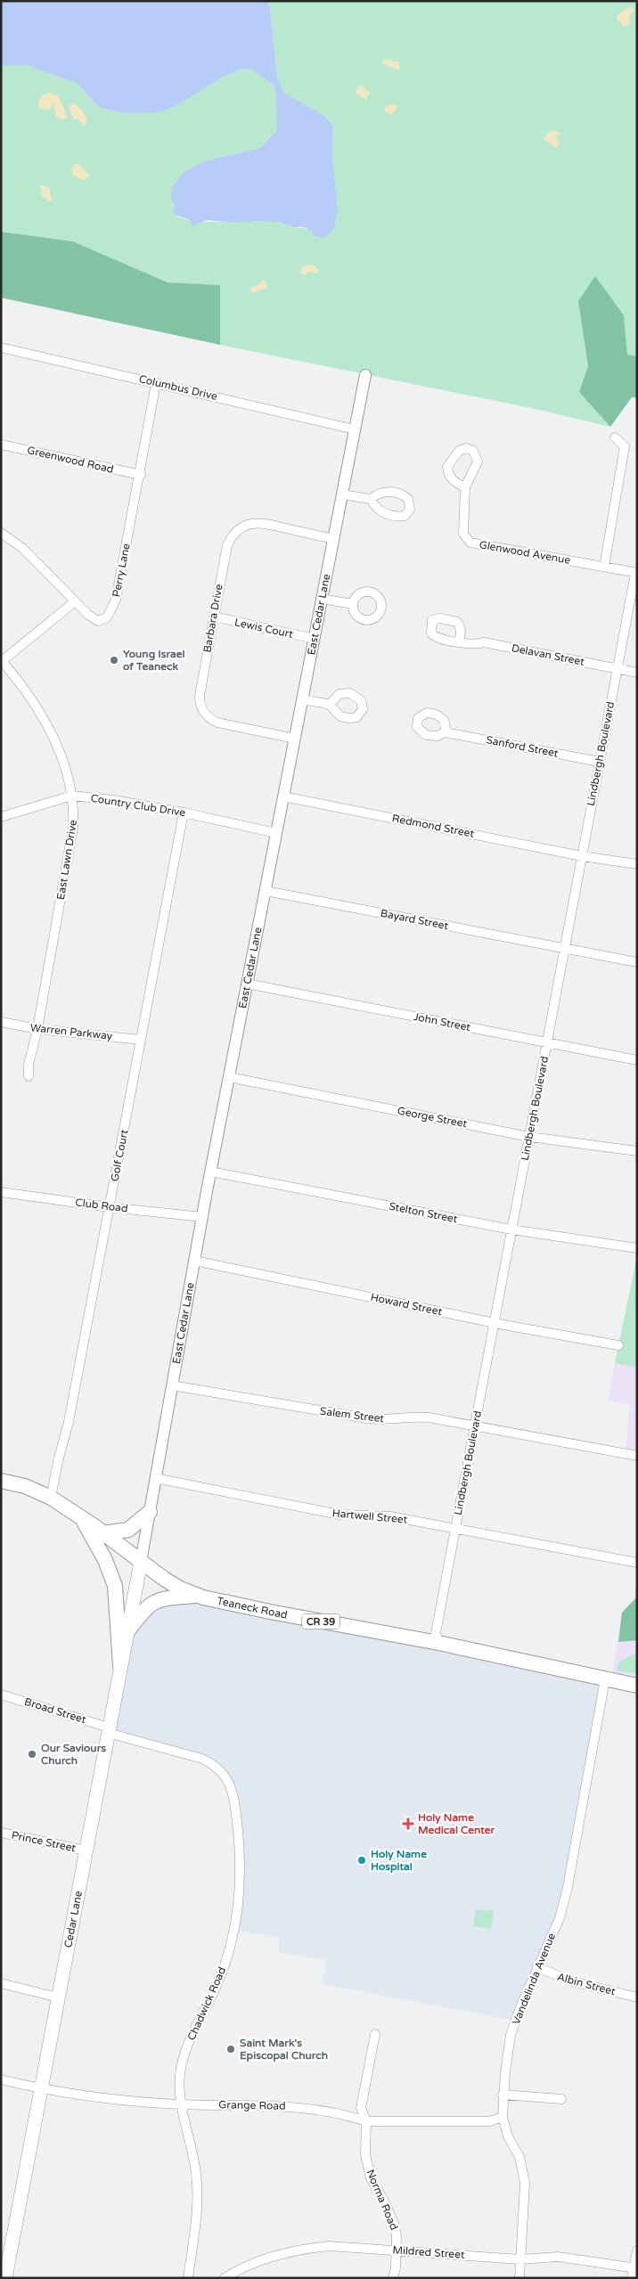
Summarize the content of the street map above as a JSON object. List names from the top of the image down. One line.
{"streets":{"main road":["Teaneck Road","CR 39","Cedar Lane"],"street":["Columbus Drive","Greenwood Road","Glenwood Avenue","Perry Lane","East Cedar Lane","Barbara Drive","Lewis Court","Delavan Street","Sanford Street","Lindbergh Boulevard","Country Club Drive","Redmond Street","East Lawn Drive","Bayard Street","John Street","Warren Parkway","George Street","Golf Court","Club Road","Stelton Street","Howard Street","Salem Street","Hartwell Street","Broad Street","Prince Street","Vandelinda Avenue","Albin Street","Chadwick Road","Grange Road","Norma Road","Mildred Street"]},"crossings":[["Columbus Drive","Perry Lane"],["Columbus Drive","East Cedar Lane"],["Greenwood Road","Perry Lane"],["Glenwood Avenue","Lindbergh Boulevard"],["East Cedar Lane","Barbara Drive"],["East Cedar Lane","Lewis Court"],["East Cedar Lane","Country Club Drive"],["East Cedar Lane","Redmond Street"],["East Cedar Lane","Bayard Street"],["East Cedar Lane","John Street"],["East Cedar Lane","George Street"],["East Cedar Lane","Club Road"],["East Cedar Lane","Stelton Street"],["East Cedar Lane","Howard Street"],["East Cedar Lane","Salem Street"],["East Cedar Lane","Hartwell Street"],["East Cedar Lane","Teaneck Road"],["East Cedar Lane","Cedar Lane"],["Barbara Drive","Lewis Court"],["Delavan Street","Lindbergh Boulevard"],["Sanford Street","Lindbergh Boulevard"],["Lindbergh Boulevard","Redmond Street"],["Lindbergh Boulevard","Bayard Street"],["Lindbergh Boulevard","John Street"],["Lindbergh Boulevard","George Street"],["Lindbergh Boulevard","Stelton Street"],["Lindbergh Boulevard","Howard Street"],["Lindbergh Boulevard","Salem Street"],["Lindbergh Boulevard","Hartwell Street"],["Lindbergh Boulevard","Teaneck Road"],["Country Club Drive","East Lawn Drive"],["Country Club Drive","Golf Court"],["East Lawn Drive","Warren Parkway"],["Warren Parkway","Golf Court"],["Golf Court","Club Road"],["Golf Court","Teaneck Road"],["Teaneck Road","Cedar Lane"],["Teaneck Road","Vandelinda Avenue"],["Broad Street","Cedar Lane"],["Broad Street","Chadwick Road"],["Prince Street","Cedar Lane"],["Cedar Lane","Chadwick Road"],["Cedar Lane","Grange Road"],["Vandelinda Avenue","Albin Street"],["Vandelinda Avenue","Grange Road"],["Vandelinda Avenue","Mildred Street"],["Chadwick Road","Grange Road"],["Grange Road","Norma Road"],["Norma Road","Mildred Street"]],"places":{"other":["Young Israel of Teaneck","Our Saviours Church","Holy Name Hospital","Saint Mark's Episcopal Church"],"health":["Holy Name Medical Center"]}}
